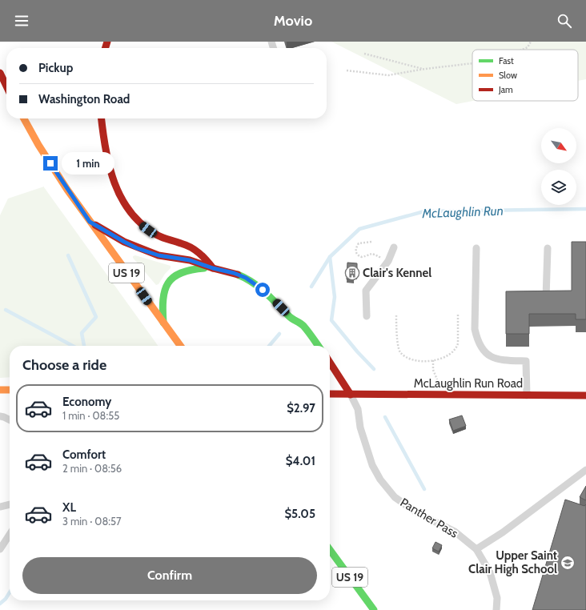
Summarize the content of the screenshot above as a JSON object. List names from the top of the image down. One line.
{"streets":{"main road":["US 19","McLaughlin Run Road"],"lane":["Panther Pass"]},"crossings":[["McLaughlin Run Road","Panther Pass"]],"water":["McLaughlin Run"],"places":{"building":["Clair's Kennel"],"school or university":["Upper Saint Clair High School"]},"legend":["Fast","Slow","Jam"],"north":"bottom right","page":{"header":"Movio","banner":["Pickup","Washington Road"],"bubble":"1 min","heading":"Choose a ride","list":[{"name":"Economy","note":"1 min · 08:55","value":"$2.97"},{"name":"Comfort","note":"2 min · 08:56","value":"$4.01"},{"name":"XL","note":"3 min · 08:57","value":"$5.05"}],"buttons":"Confirm"}}
